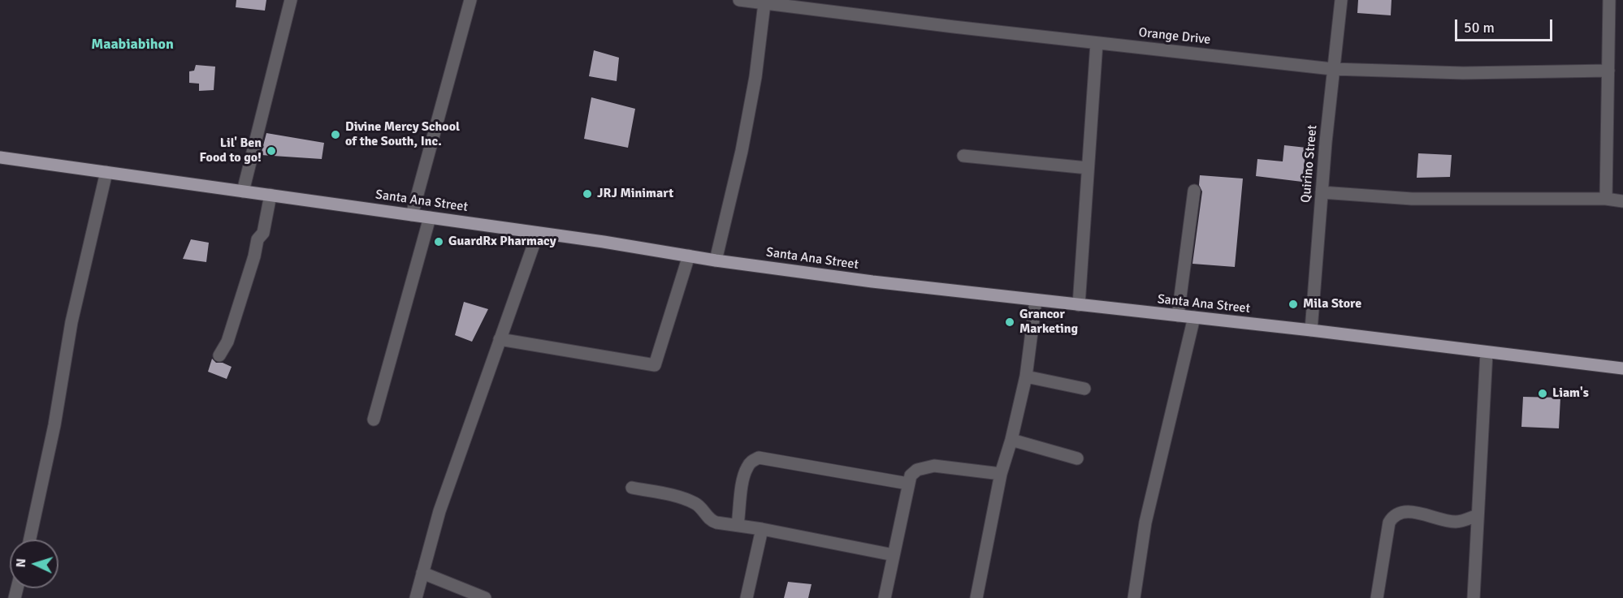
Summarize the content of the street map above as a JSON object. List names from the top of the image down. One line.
{"streets":{"main road":["Santa Ana Street"],"street":["Orange Drive","Quirino Street"]},"crossings":[["Orange Drive","Quirino Street"],["Quirino Street","Santa Ana Street"]],"districts":["Maabiabihon"],"places":["Divine Mercy School of the South, Inc.","Lil' Ben Food to go!","JRJ Minimart","GuardRx Pharmacy","Mila Store","Grancor Marketing","Liam's"],"scale_bar":"50 m","north":"left"}
